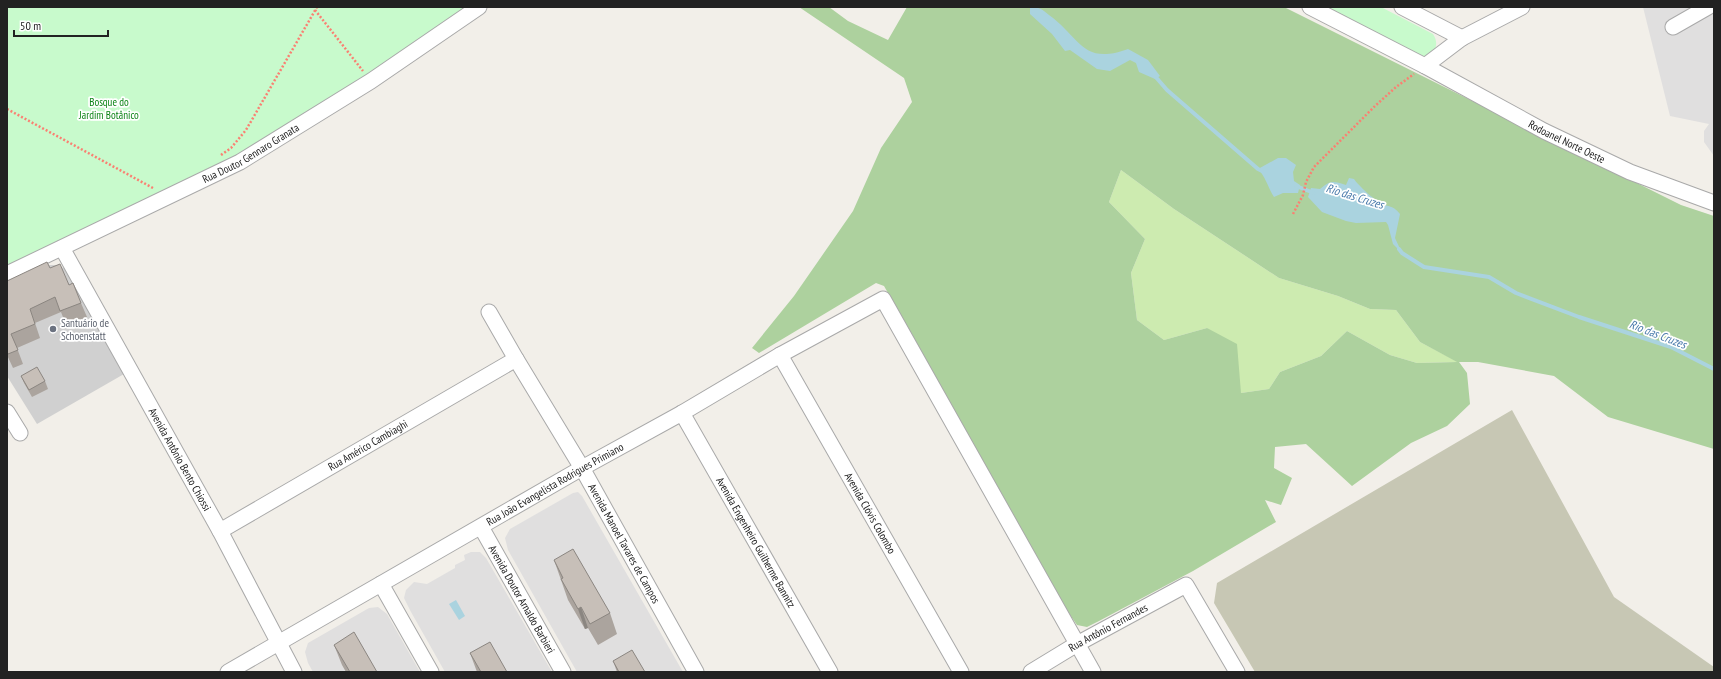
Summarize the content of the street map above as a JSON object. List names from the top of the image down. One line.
{"streets":{"street":["Rodoanel Norte Oeste","Rua Doutor Gennaro Granata","Rua Américo Cambiaghi","Avenida Antônio Bento Chiossi","Rua João Evangelista Rodrigues Primiano","Avenida Clóvis Colombo","Avenida Engenheiro Guilherme Bannitz","Avenida Manoel Tavares de Campos","Avenida Doutor Arnaldo Barbieri","Rua Antônio Fernandes"]},"crossings":[["Rua Doutor Gennaro Granata","Avenida Antônio Bento Chiossi"],["Rua Américo Cambiaghi","Avenida Antônio Bento Chiossi"],["Rua Américo Cambiaghi","Avenida Manoel Tavares de Campos"],["Avenida Antônio Bento Chiossi","Rua João Evangelista Rodrigues Primiano"],["Rua João Evangelista Rodrigues Primiano","Avenida Clóvis Colombo"],["Rua João Evangelista Rodrigues Primiano","Avenida Engenheiro Guilherme Bannitz"],["Rua João Evangelista Rodrigues Primiano","Avenida Manoel Tavares de Campos"],["Rua João Evangelista Rodrigues Primiano","Avenida Doutor Arnaldo Barbieri"],["Rua João Evangelista Rodrigues Primiano","Rua Antônio Fernandes"]],"water":["Rio das Cruzes"],"parks":["Bosque do Jardim Botânico"],"places":["Santuário de Schoenstatt"],"scale_bar":"50 m"}
